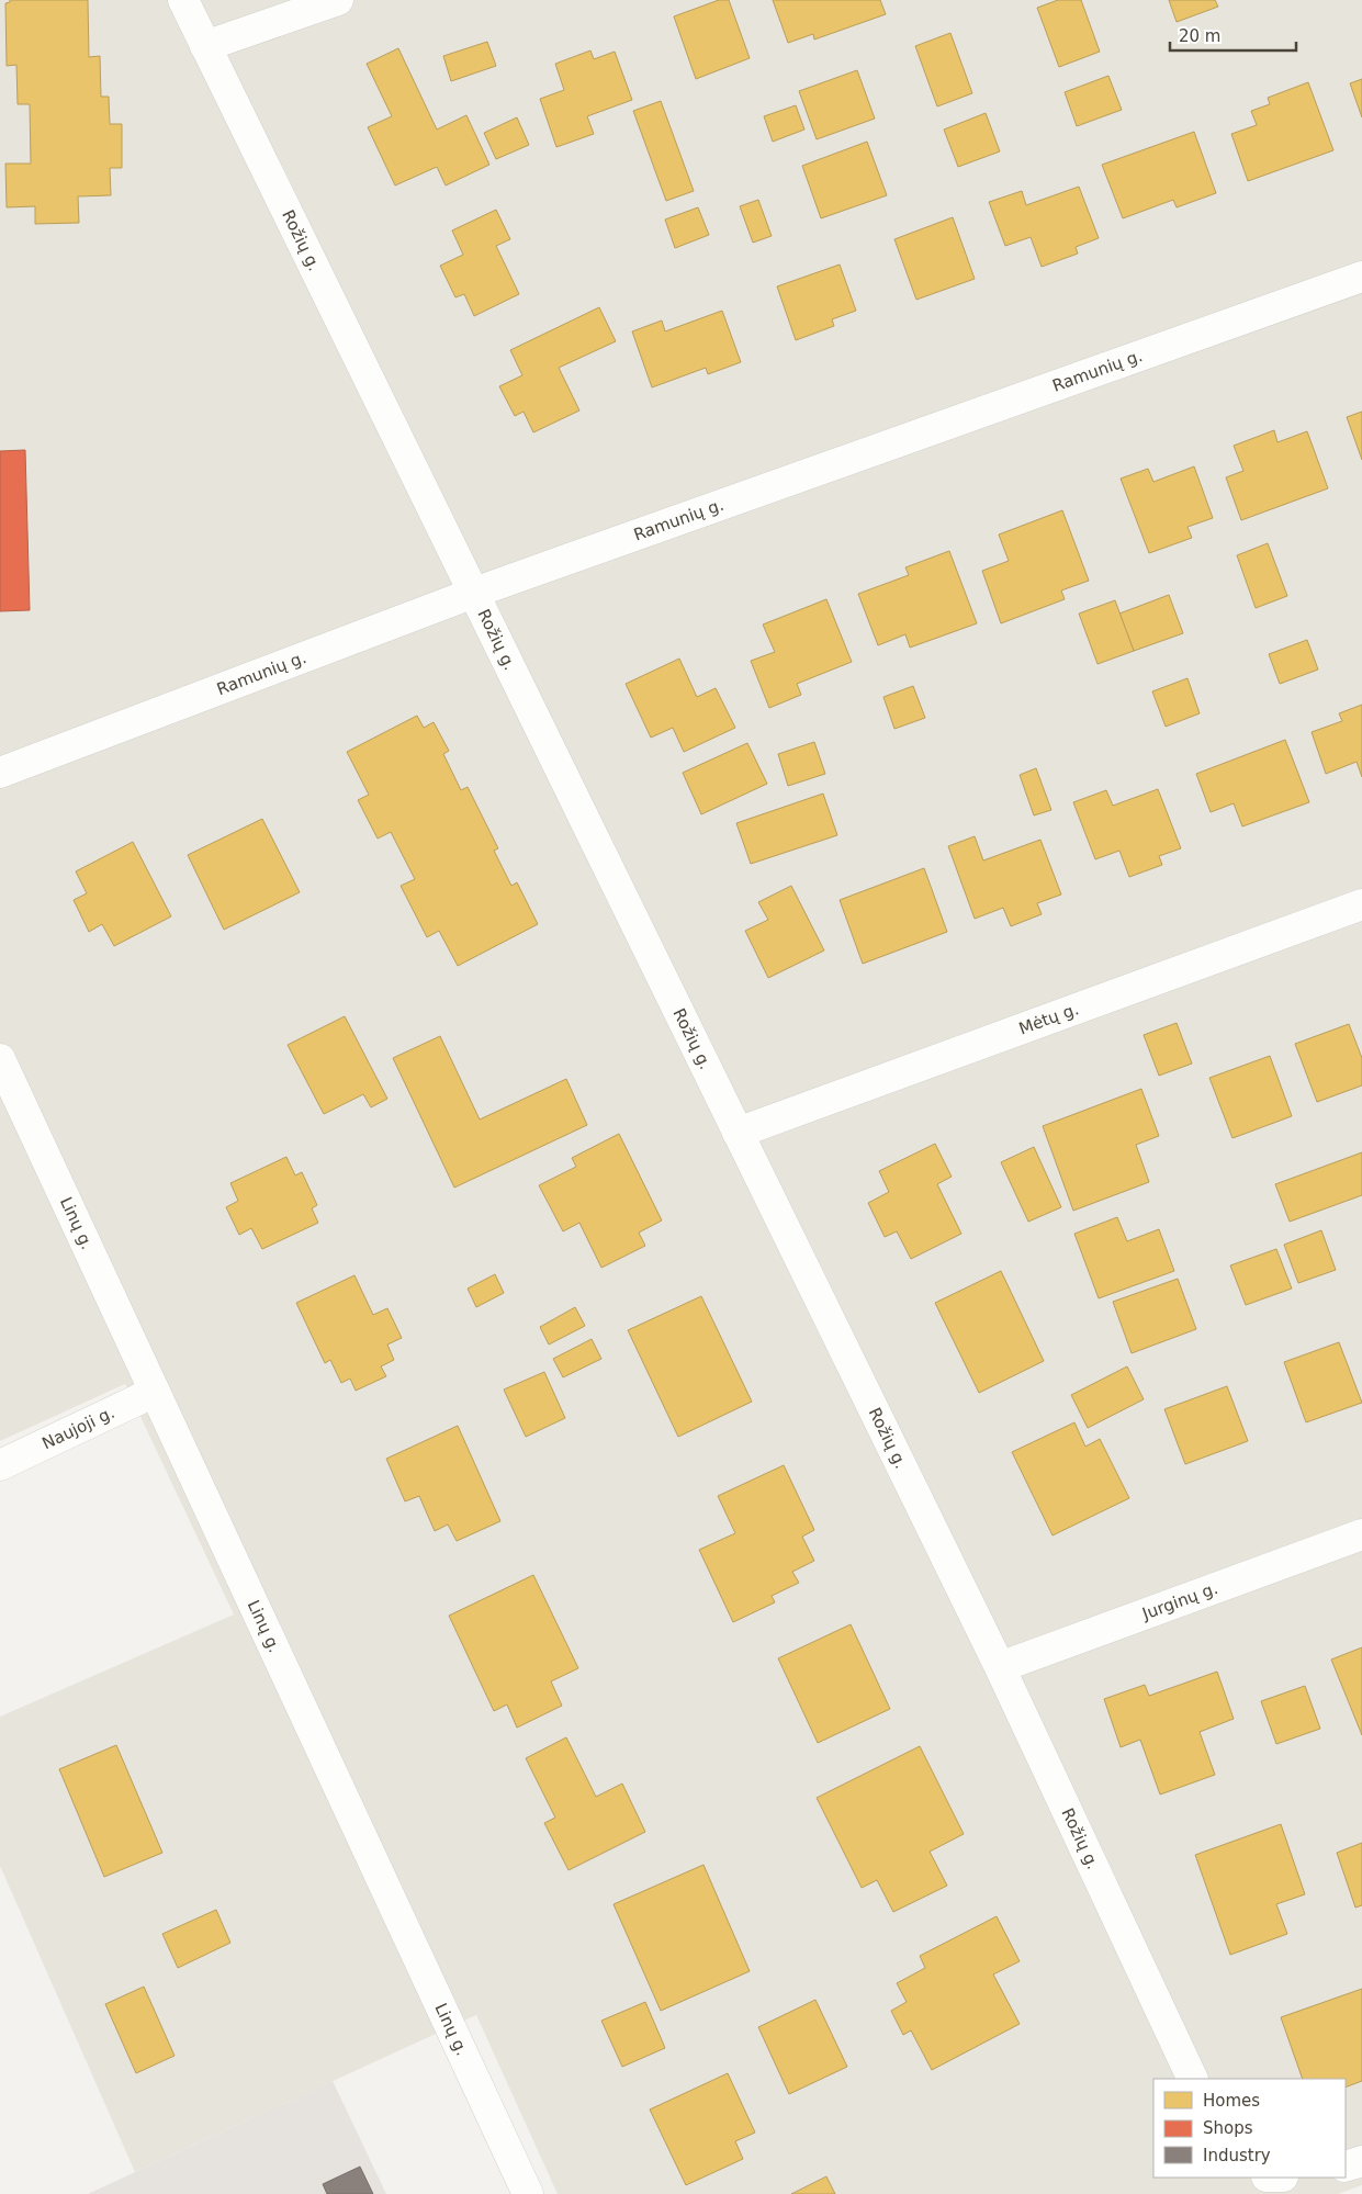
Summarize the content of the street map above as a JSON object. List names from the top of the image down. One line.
{"streets":{"street":["Rožių g.","Ramunių g.","Mėtų g.","Linų g.","Naujoji g.","Jurginų g."]},"crossings":[["Rožių g.","Ramunių g."],["Rožių g.","Mėtų g."],["Rožių g.","Jurginų g."],["Linų g.","Naujoji g."]],"legend":["Homes","Shops","Industry"],"scale_bar":"20 m"}
